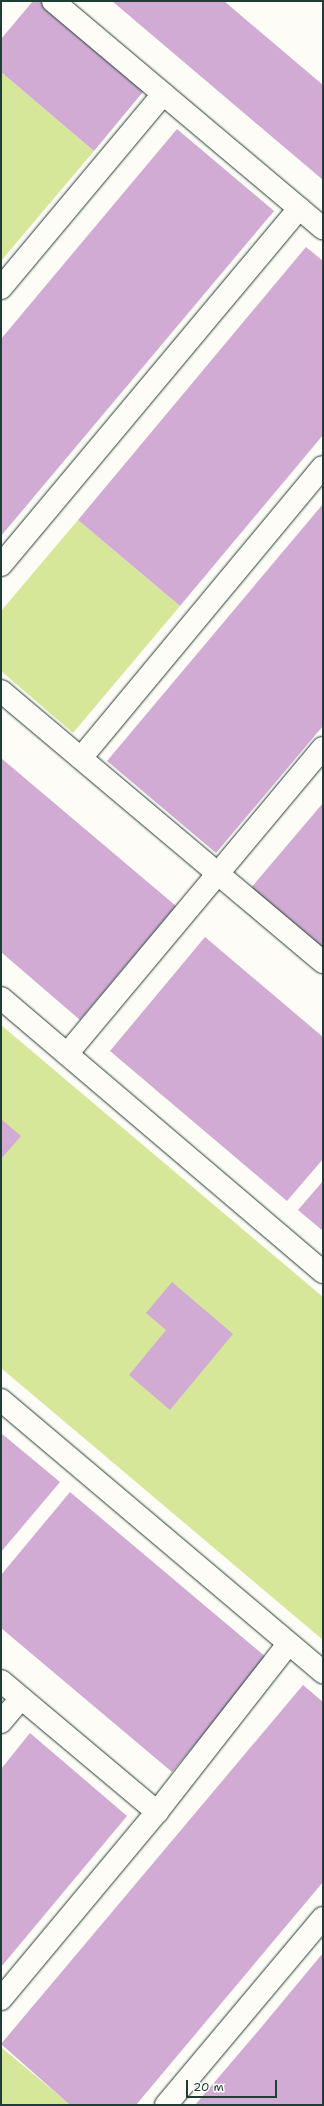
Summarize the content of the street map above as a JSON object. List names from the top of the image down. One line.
{"scale_bar":"20 m"}
